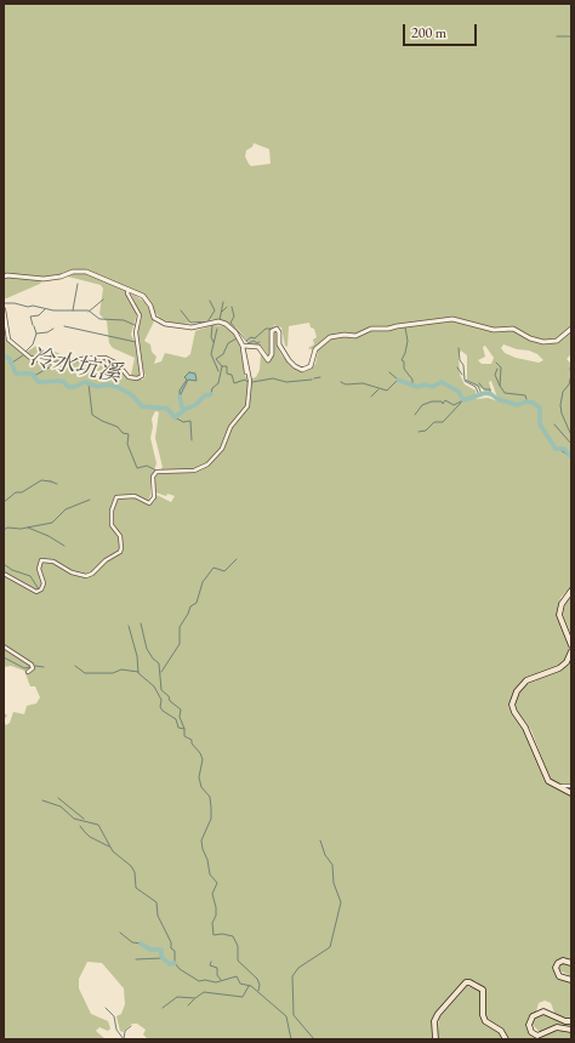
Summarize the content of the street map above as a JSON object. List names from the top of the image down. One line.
{"water":["冷水坑溪"],"scale_bar":"200 m"}
